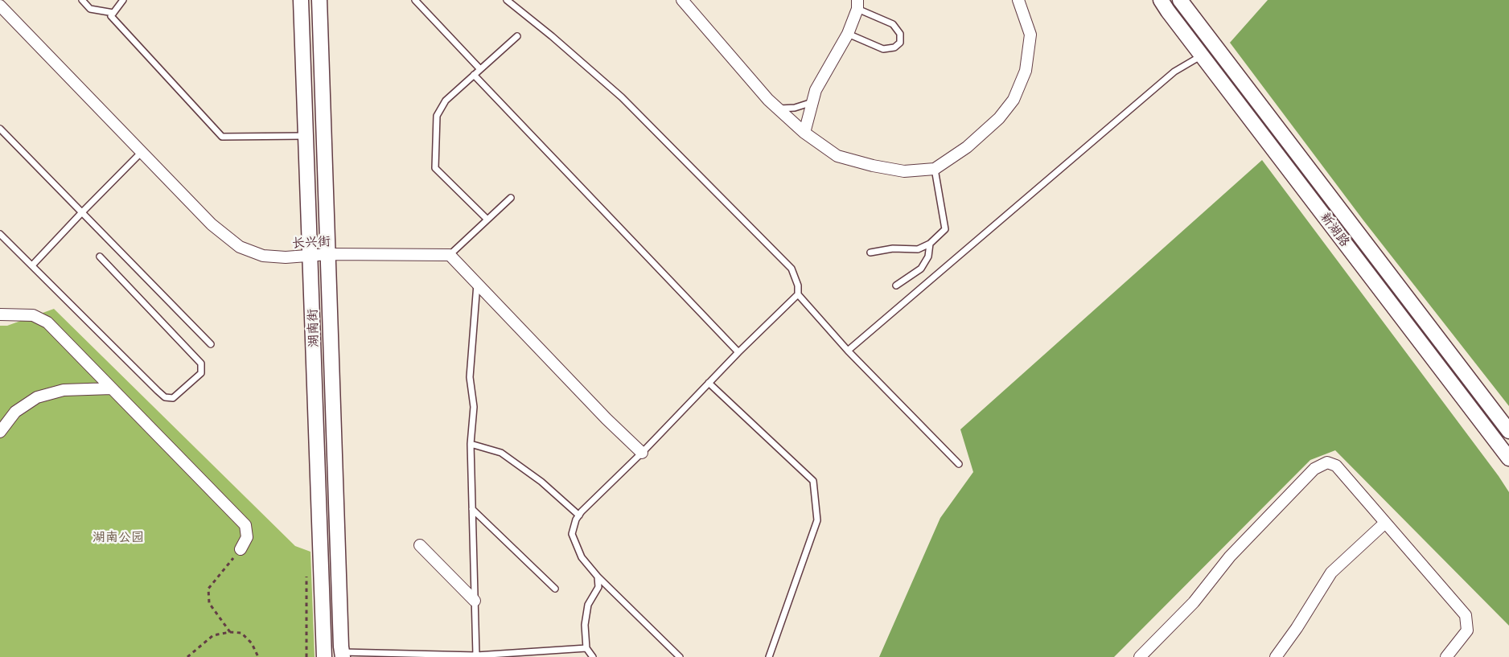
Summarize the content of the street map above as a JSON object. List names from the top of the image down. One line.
{"streets":{"main road":["新湖路","湖南街"],"street":["长兴街"]},"crossings":[["长兴街","湖南街"]],"parks":["湖南公园"]}
